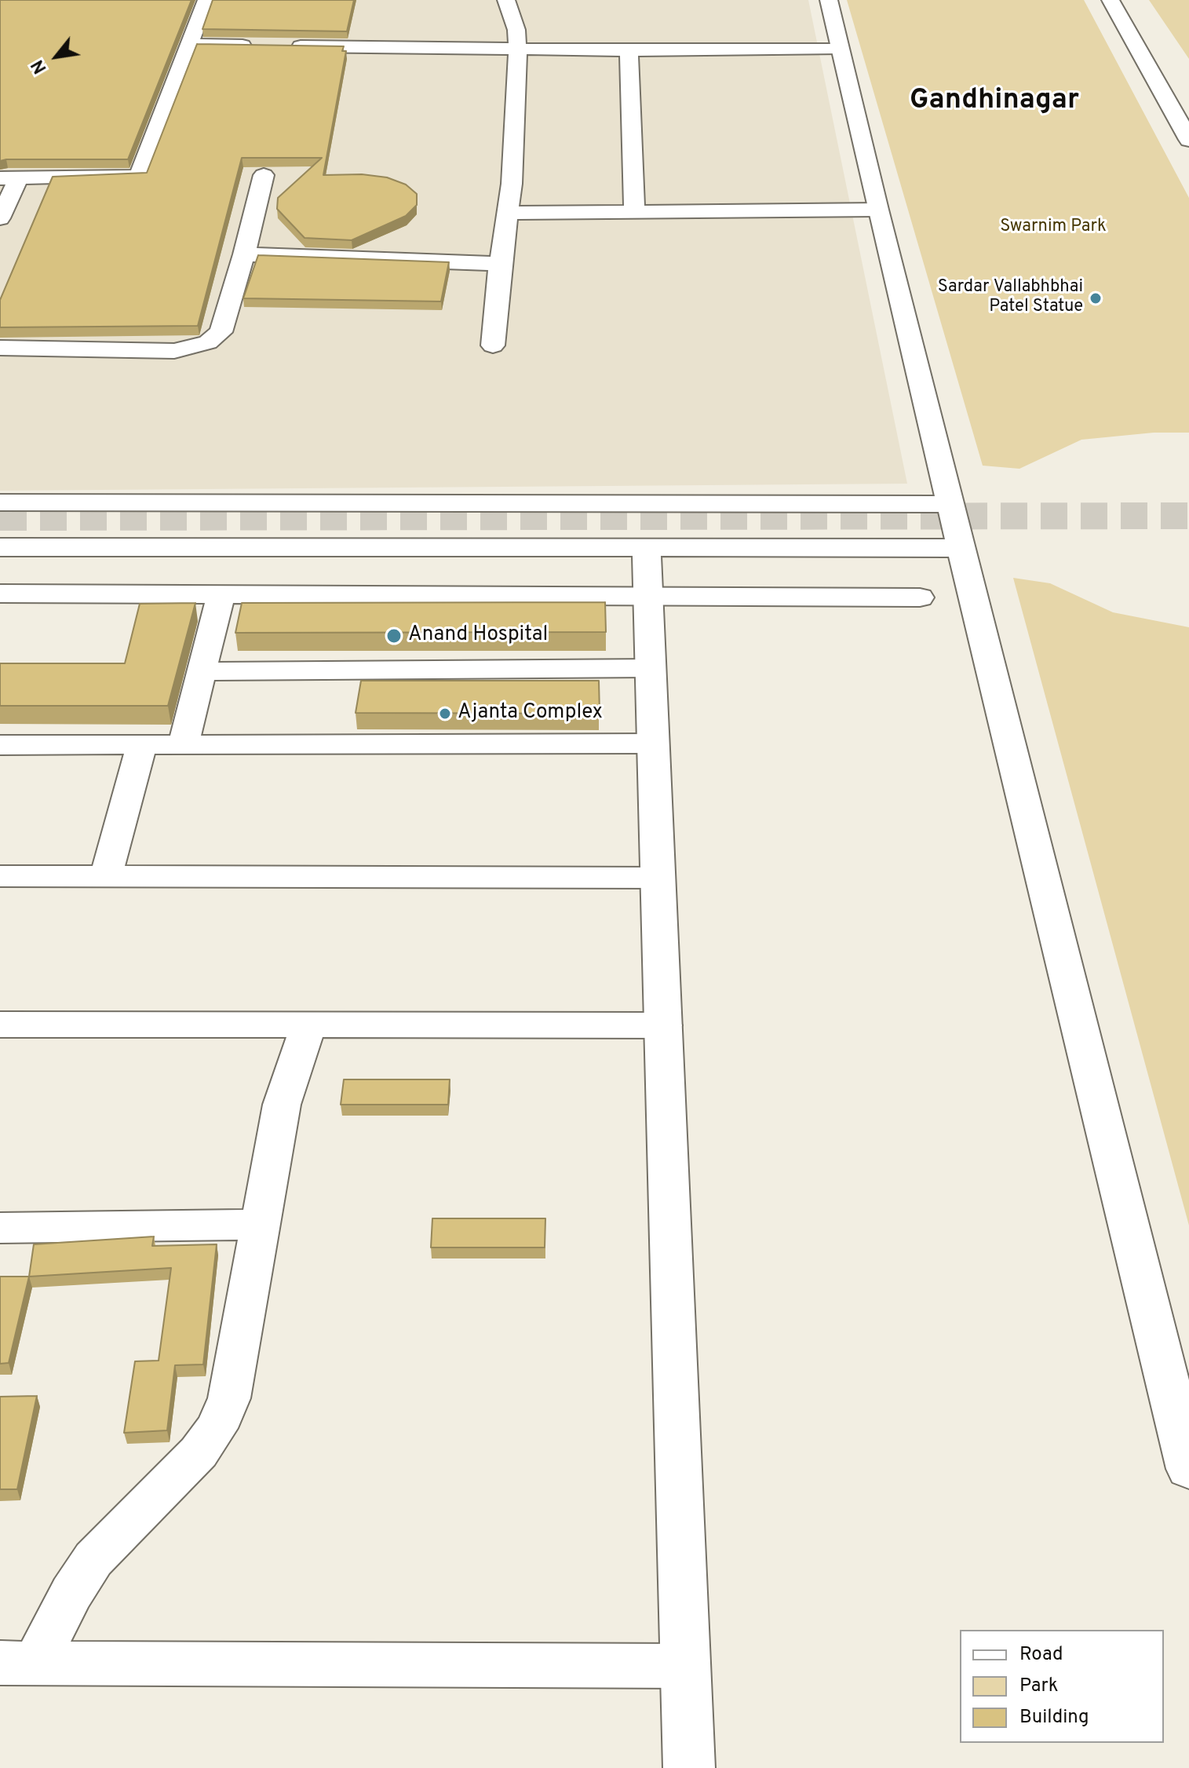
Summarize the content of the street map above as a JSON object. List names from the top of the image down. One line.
{"districts":["Gandhinagar"],"parks":["Swarnim Park"],"places":["Sardar Vallabhbhai Patel Statue","Anand Hospital","Ajanta Complex"],"legend":["Road","Park","Building"],"north":"bottom left"}
